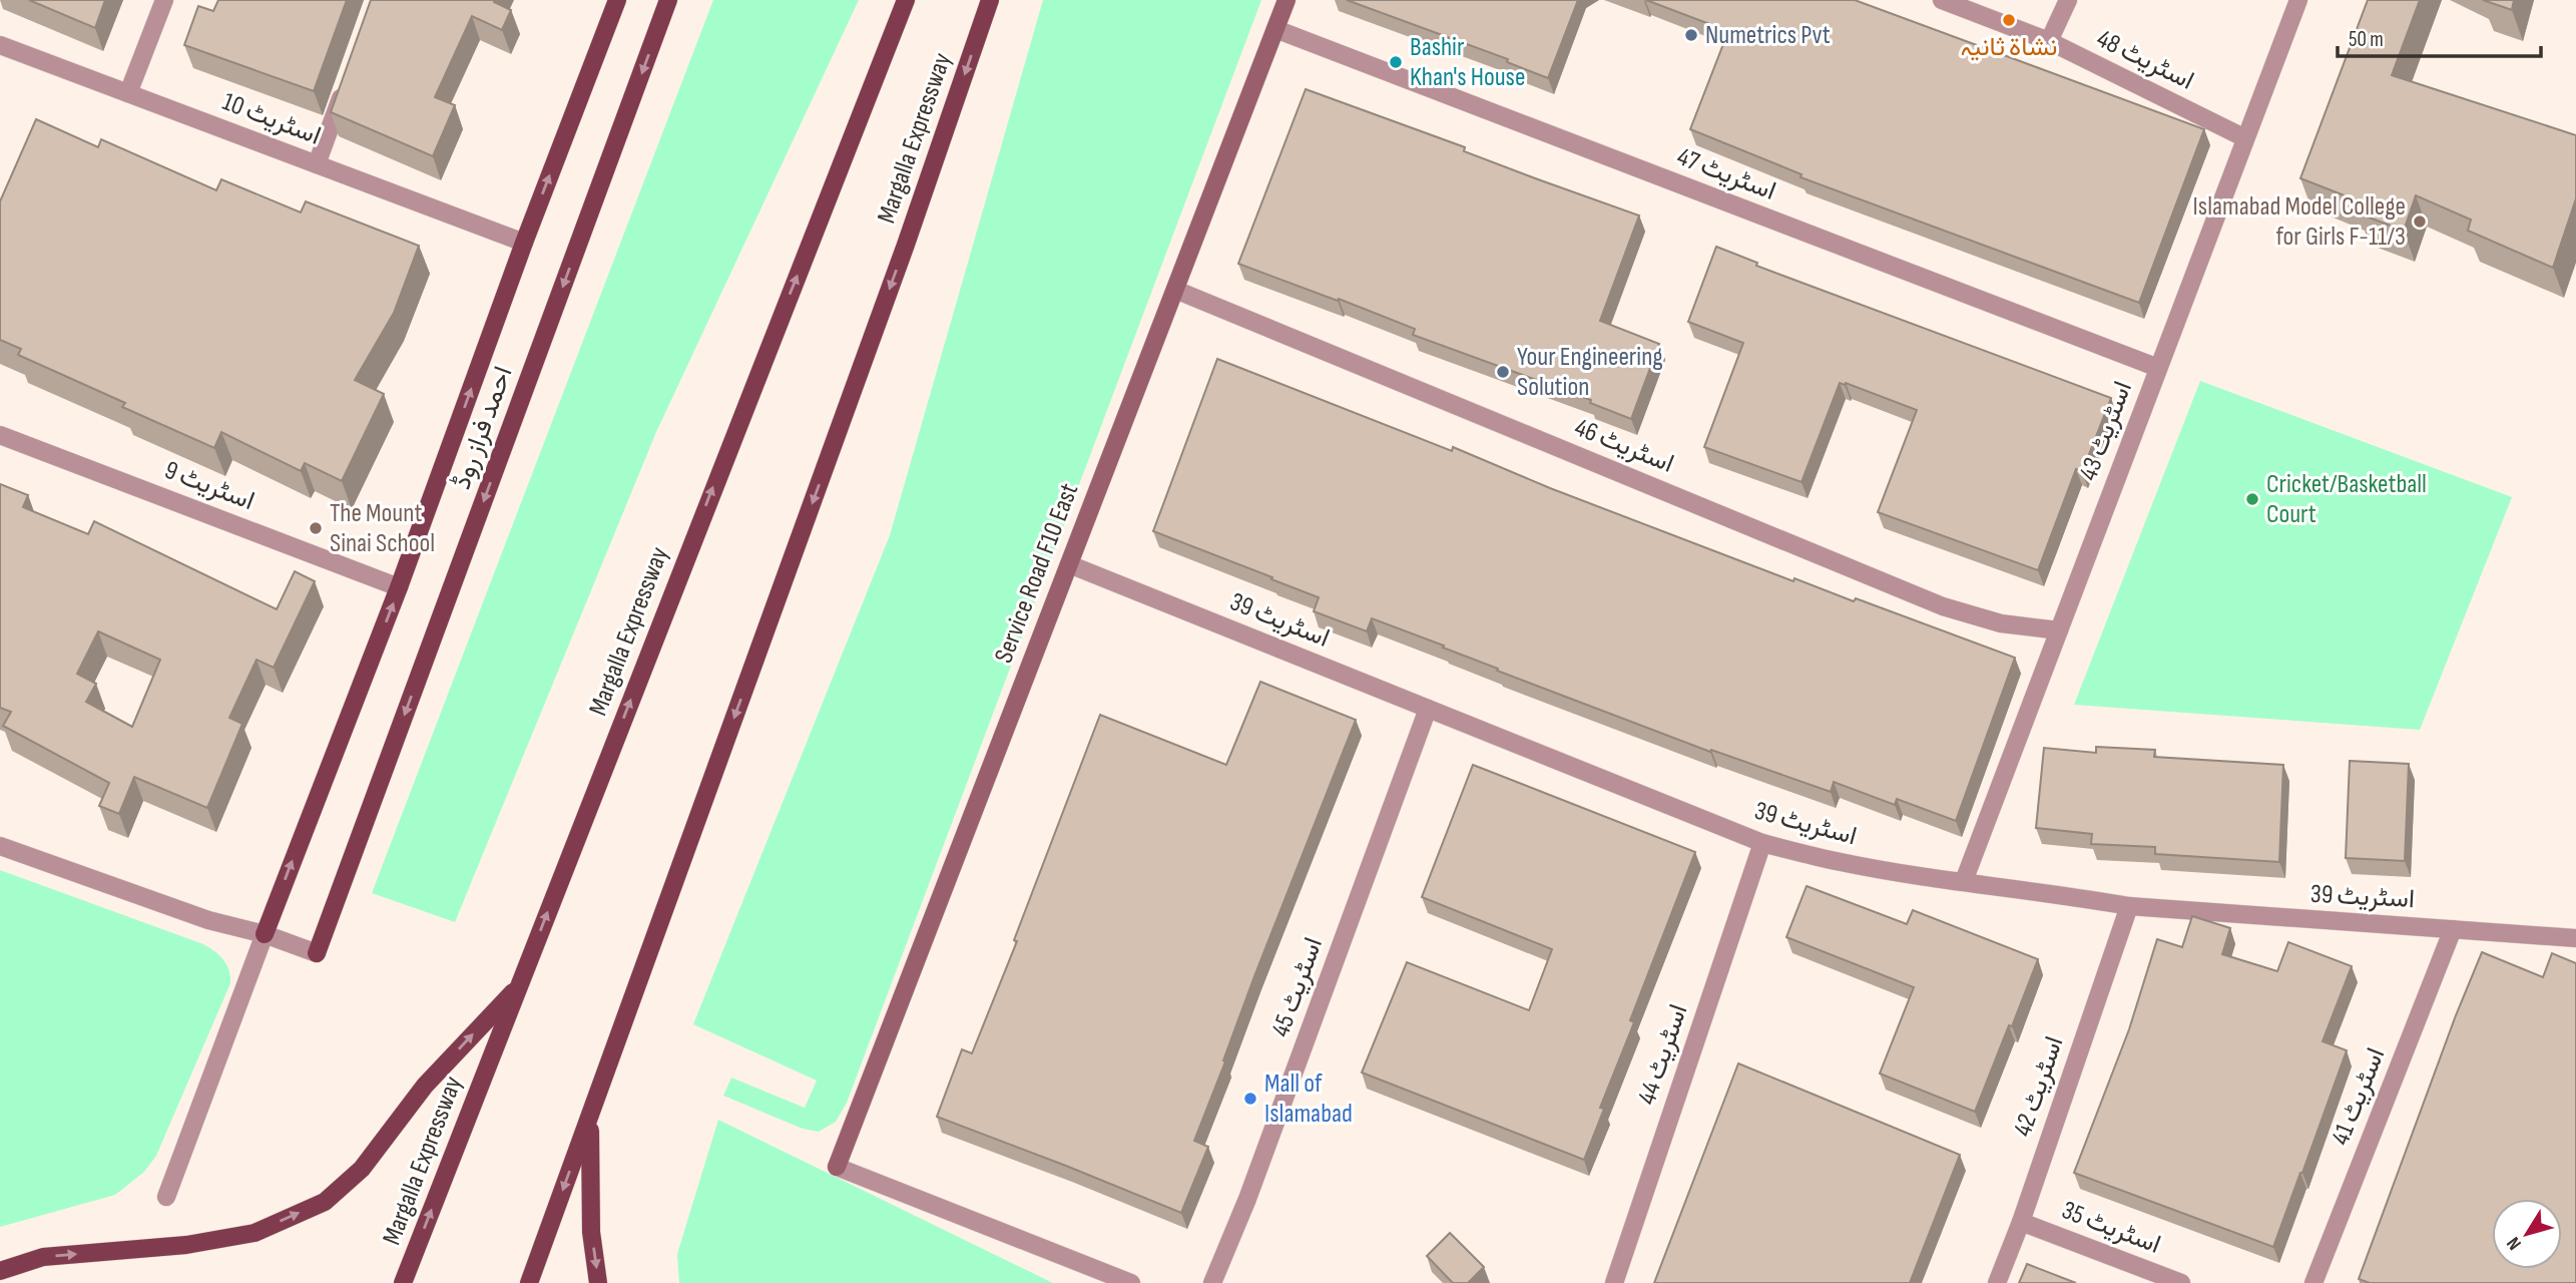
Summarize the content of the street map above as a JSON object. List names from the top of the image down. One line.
{"streets":{"main road":["Margalla Expressway","احمد فراز روڈ"],"street":["اسٹریٹ 48","اسٹریٹ 10","اسٹریٹ 47","اسٹریٹ 43","اسٹریٹ 46","اسٹریٹ 9","Service Road F10 East","اسٹریٹ 39","اسٹریٹ 45","اسٹریٹ 44","اسٹریٹ 42","اسٹریٹ 41","اسٹریٹ 35"]},"crossings":[["اسٹریٹ 48","اسٹریٹ 43"],["اسٹریٹ 10","احمد فراز روڈ"],["اسٹریٹ 47","اسٹریٹ 43"],["اسٹریٹ 47","Service Road F10 East"],["احمد فراز روڈ","اسٹریٹ 9"],["اسٹریٹ 43","اسٹریٹ 46"],["اسٹریٹ 43","اسٹریٹ 39"],["اسٹریٹ 46","Service Road F10 East"],["Service Road F10 East","اسٹریٹ 39"],["اسٹریٹ 39","اسٹریٹ 45"],["اسٹریٹ 39","اسٹریٹ 44"],["اسٹریٹ 39","اسٹریٹ 42"],["اسٹریٹ 39","اسٹریٹ 41"],["اسٹریٹ 42","اسٹریٹ 35"]],"places":["نشاۃ ثانیہ","Numetrics Pvt","Bashir Khan's House","Islamabad Model College for Girls F-11/3","Your Engineering Solution","Cricket/Basketball Court","The Mount Sinai School","Mall of Islamabad"],"scale_bar":"50 m","north":"bottom left"}
